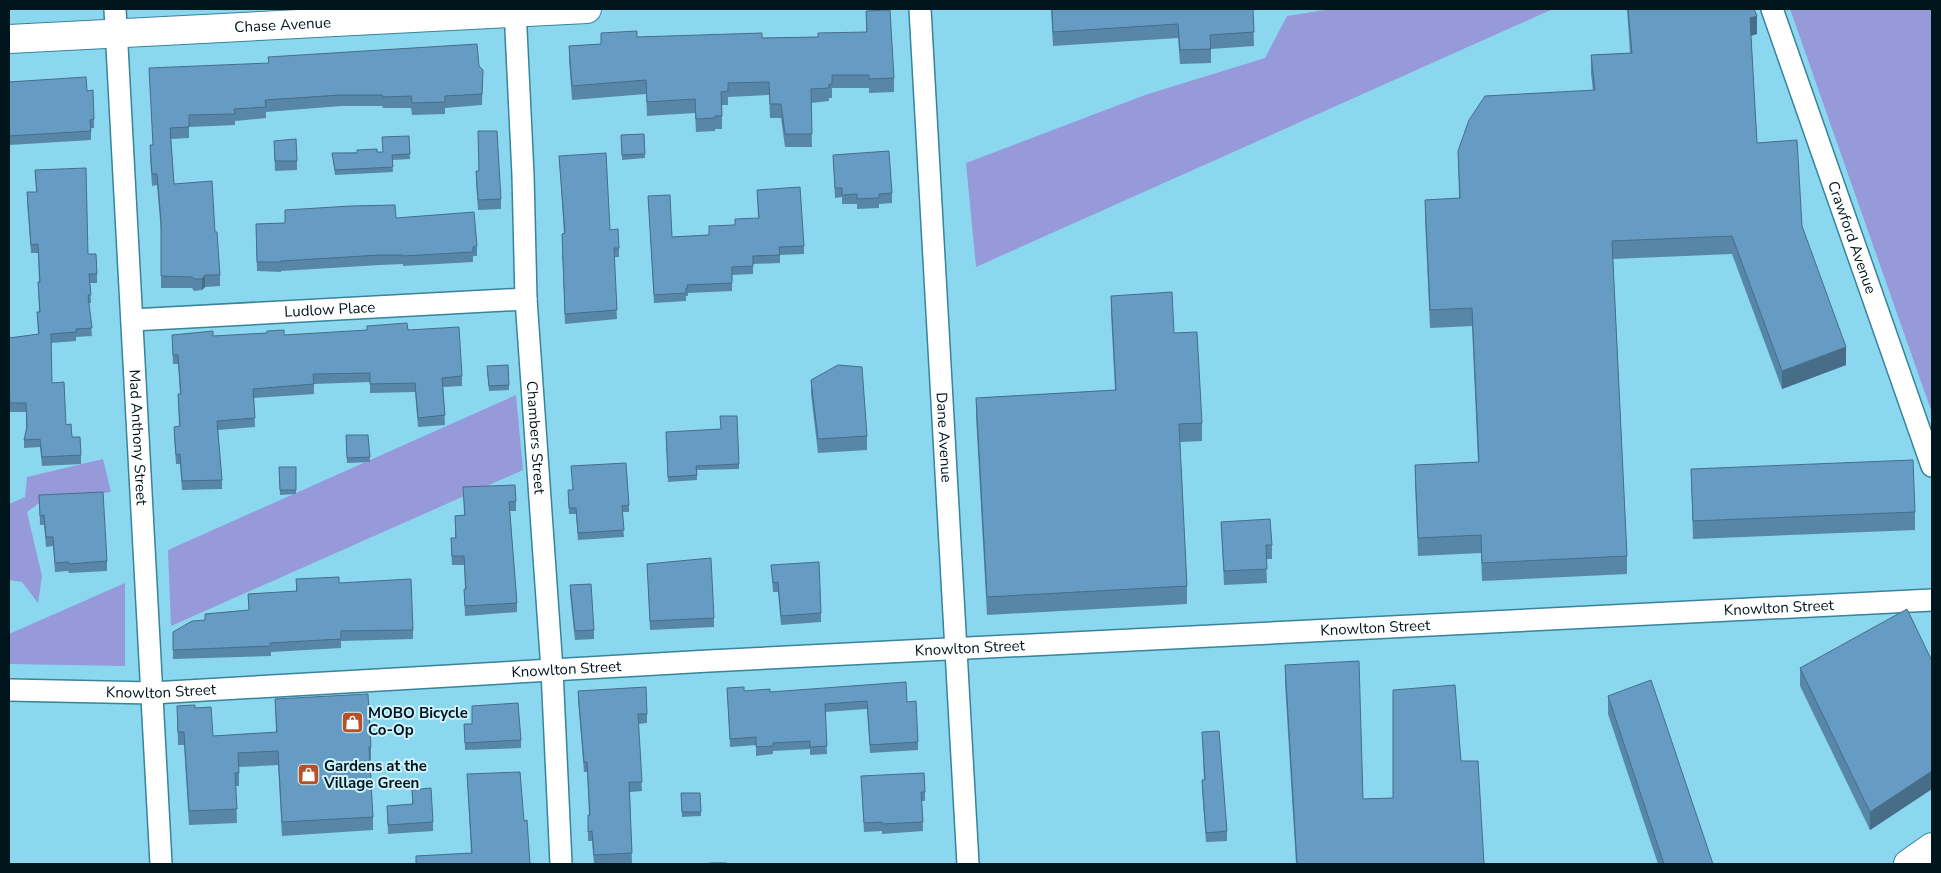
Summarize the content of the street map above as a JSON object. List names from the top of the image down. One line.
{"streets":{"street":["Chase Avenue","Crawford Avenue","Ludlow Place","Dane Avenue","Mad Anthony Street","Chambers Street","Knowlton Street"]},"crossings":[["Chase Avenue","Mad Anthony Street"],["Chase Avenue","Chambers Street"],["Ludlow Place","Mad Anthony Street"],["Ludlow Place","Chambers Street"],["Dane Avenue","Knowlton Street"],["Mad Anthony Street","Knowlton Street"],["Chambers Street","Knowlton Street"]],"places":{"shop":["MOBO Bicycle Co-Op","Gardens at the Village Green"]}}
